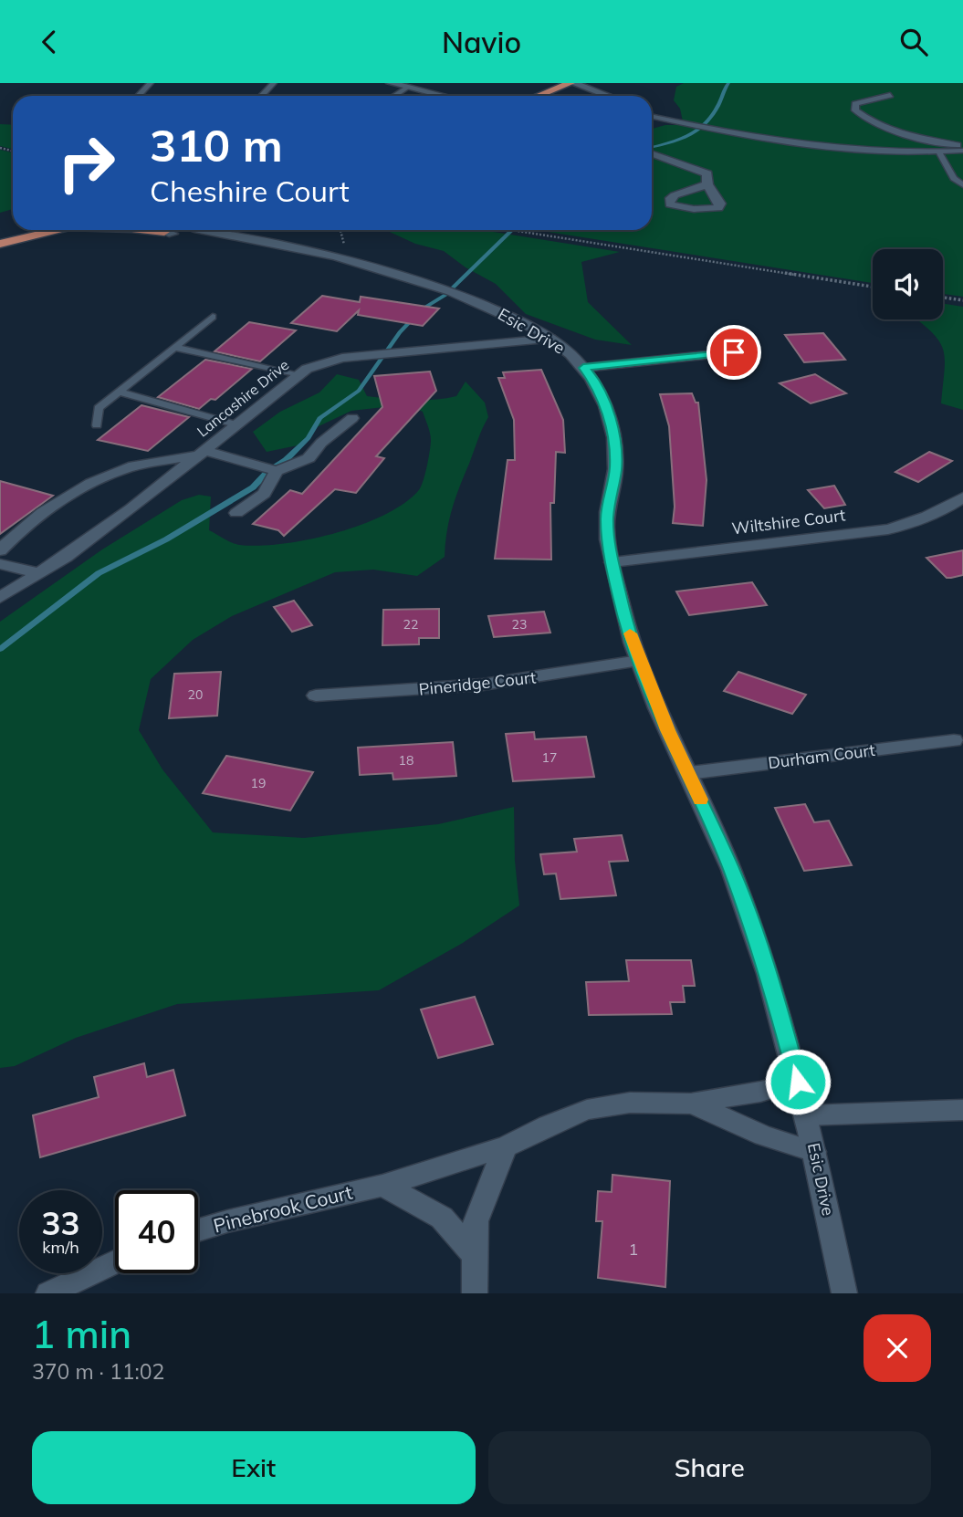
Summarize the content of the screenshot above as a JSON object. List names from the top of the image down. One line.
{"streets":{"street":["Esic Drive","Lancashire Drive","Wiltshire Court","Pineridge Court","Durham Court","Pinebrook Court"]},"crossings":[["Esic Drive","Lancashire Drive"],["Esic Drive","Wiltshire Court"],["Esic Drive","Pineridge Court"],["Esic Drive","Durham Court"],["Esic Drive","Pinebrook Court"]],"house_numbers":["22","23","20","17","18","19","1"],"page":{"header":"Navio","turn":["310 m","Cheshire Court"],"speed":"33 km/h","limit":"40","heading":["1 min","370 m · 11:02"],"buttons":["Exit","Share"]}}
